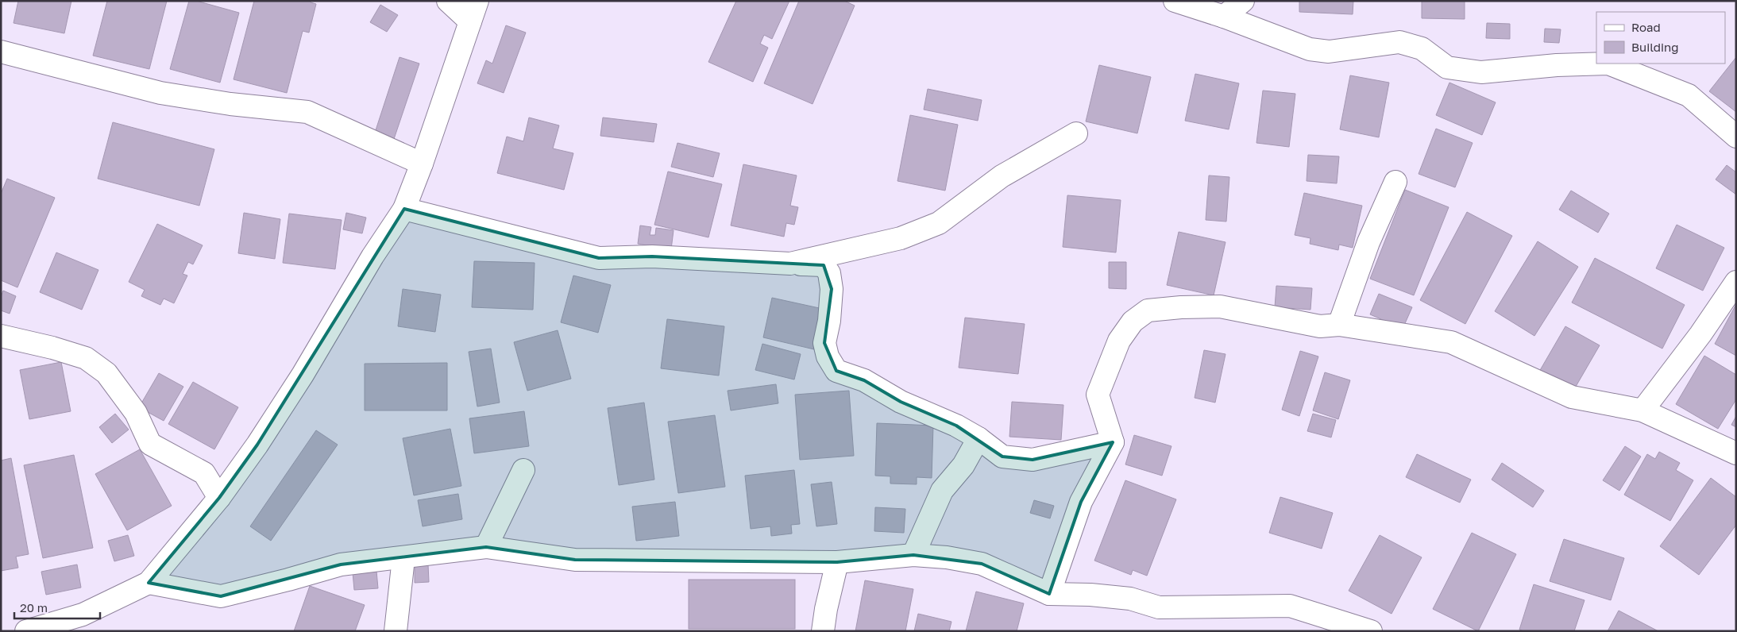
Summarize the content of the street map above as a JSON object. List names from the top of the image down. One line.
{"legend":["Road","Building"],"scale_bar":"20 m"}
